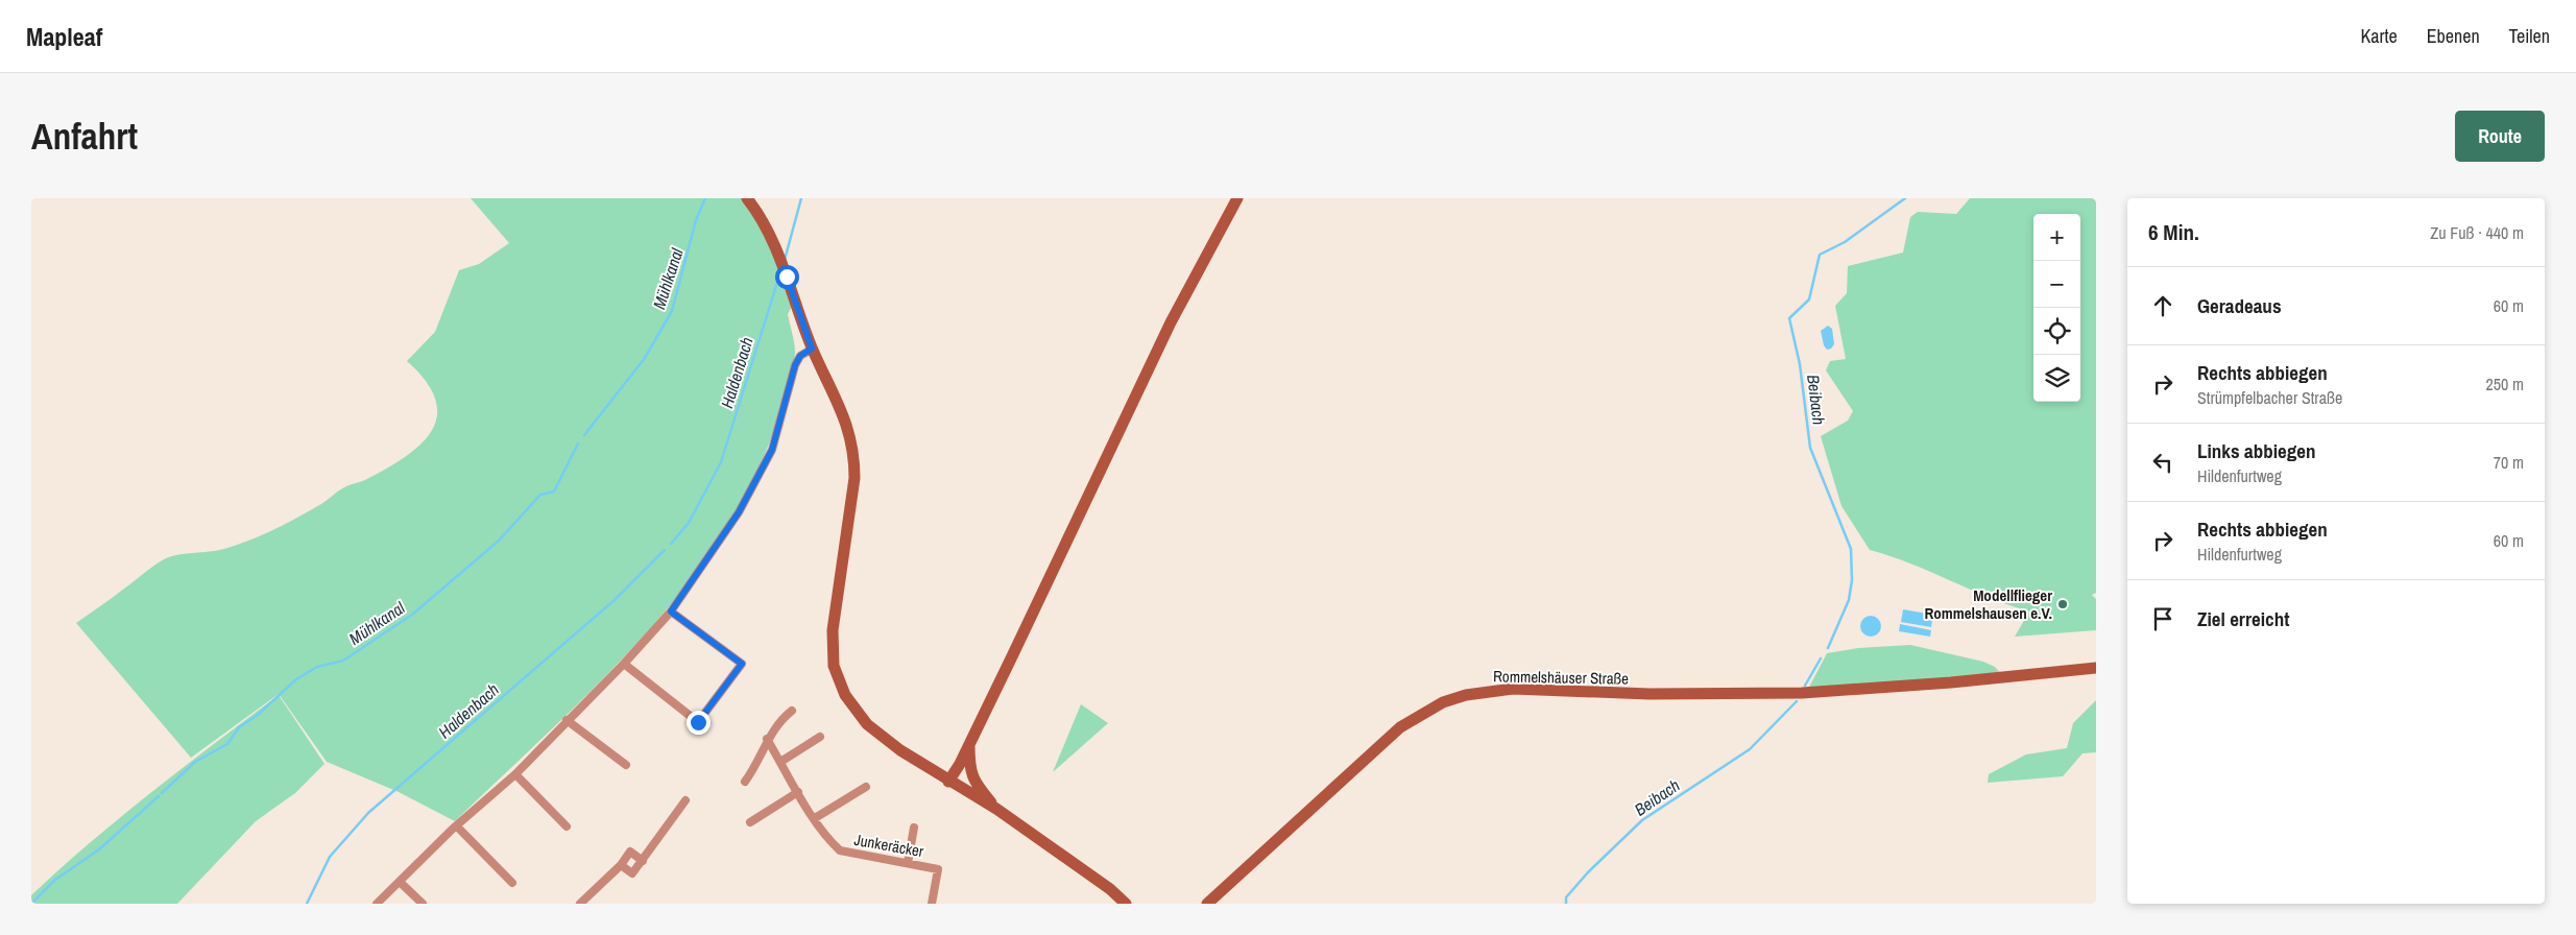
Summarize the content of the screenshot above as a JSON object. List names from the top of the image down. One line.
{"streets":{"main road":["Rommelshäuser Straße"],"street":["Junkeräcker"]},"water":["Mühlkanal","Haldenbach","Beibach"],"places":["Modellflieger Rommelshausen e.V."],"page":{"header":"Mapleaf","nav":["Karte","Ebenen","Teilen"],"buttons":"Route","title":"Anfahrt","heading":["6 Min.","Zu Fuß · 440 m"],"map_buttons":["+","−"],"list":[["Geradeaus","60 m"],["Rechts abbiegen","Strümpfelbacher Straße","250 m"],["Links abbiegen","Hildenfurtweg","70 m"],["Rechts abbiegen","Hildenfurtweg","60 m"],"Ziel erreicht"]}}
